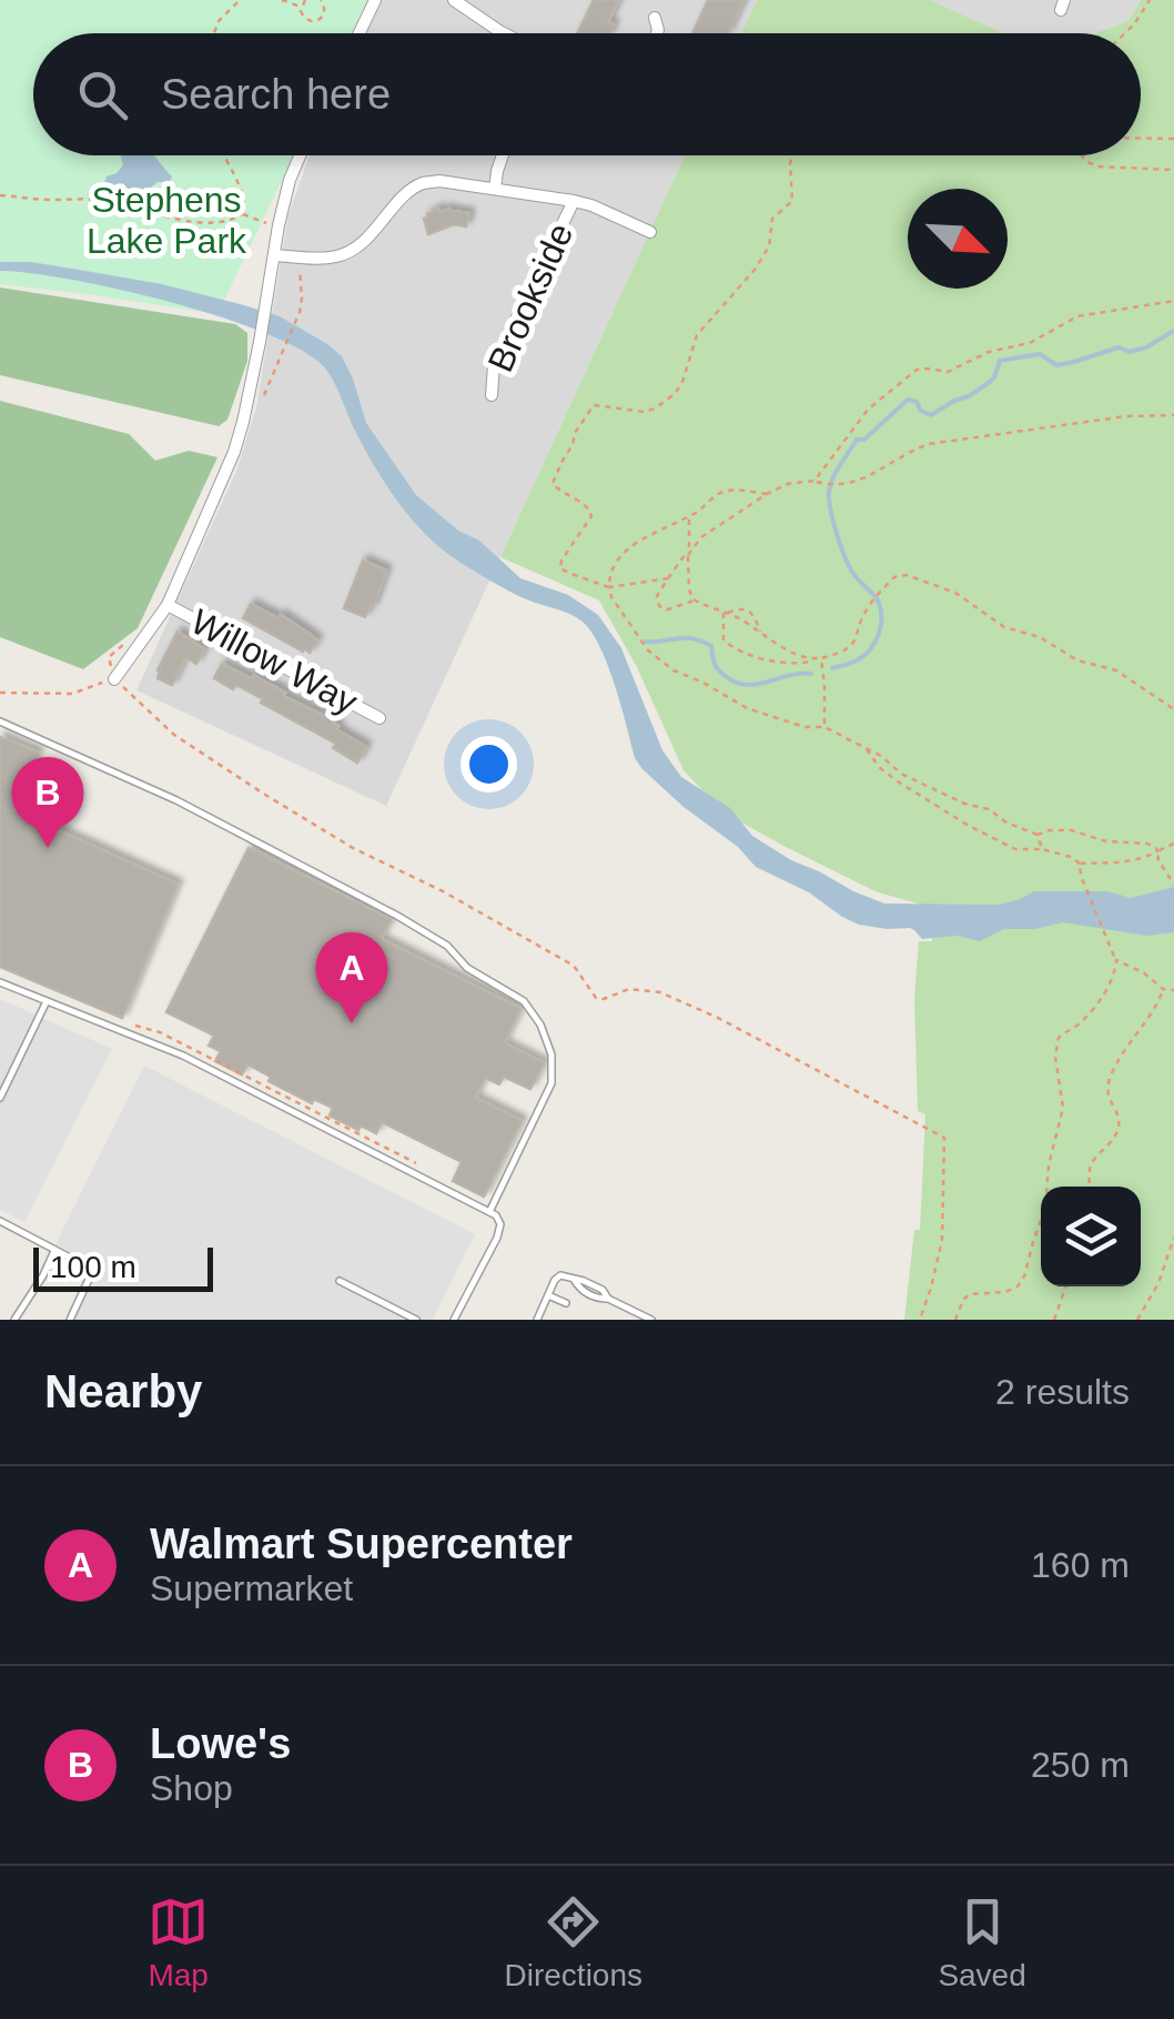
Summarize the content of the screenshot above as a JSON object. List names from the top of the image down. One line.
{"streets":{"street":["Brookside","Willow Way"]},"parks":["Stephens Lake Park"],"scale_bar":"100 m","north":"bottom right","page":{"search":"Search here","pins":["B","A"],"scale":"100 m","heading":["Nearby","2 results"],"list":[{"mark":"A","name":"Walmart Supercenter","note":"Supermarket","value":"160 m"},{"mark":"B","name":"Lowe's","note":"Shop","value":"250 m"}],"nav":["Map","Directions","Saved"]}}
